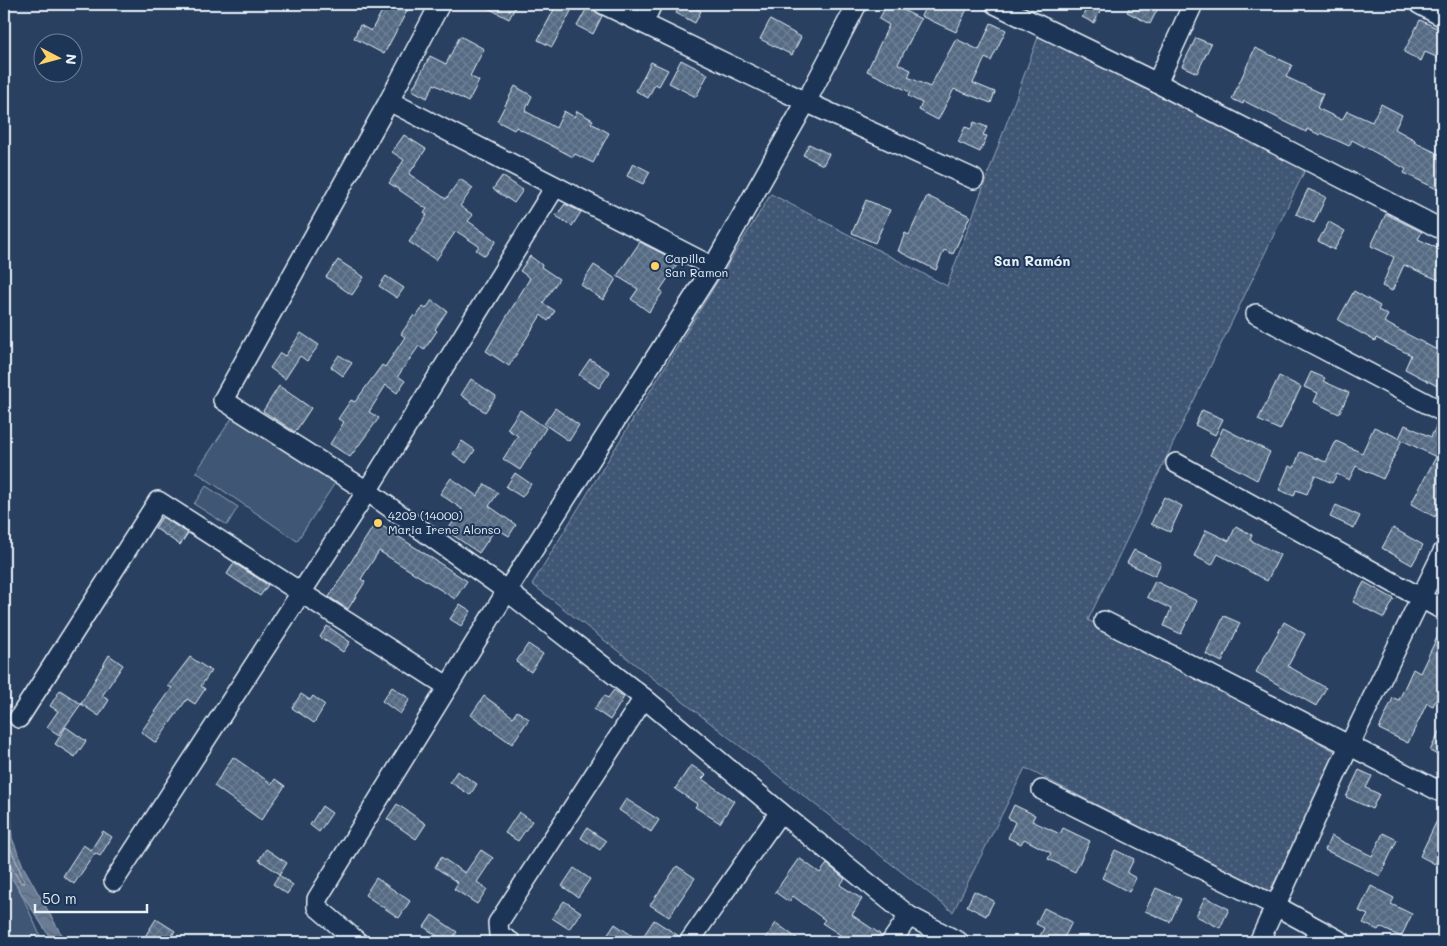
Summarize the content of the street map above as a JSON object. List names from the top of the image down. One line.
{"districts":["San Ramón"],"places":["Capilla San Ramon","4209 (14000) Maria Irene Alonso"],"scale_bar":"50 m","north":"right"}
